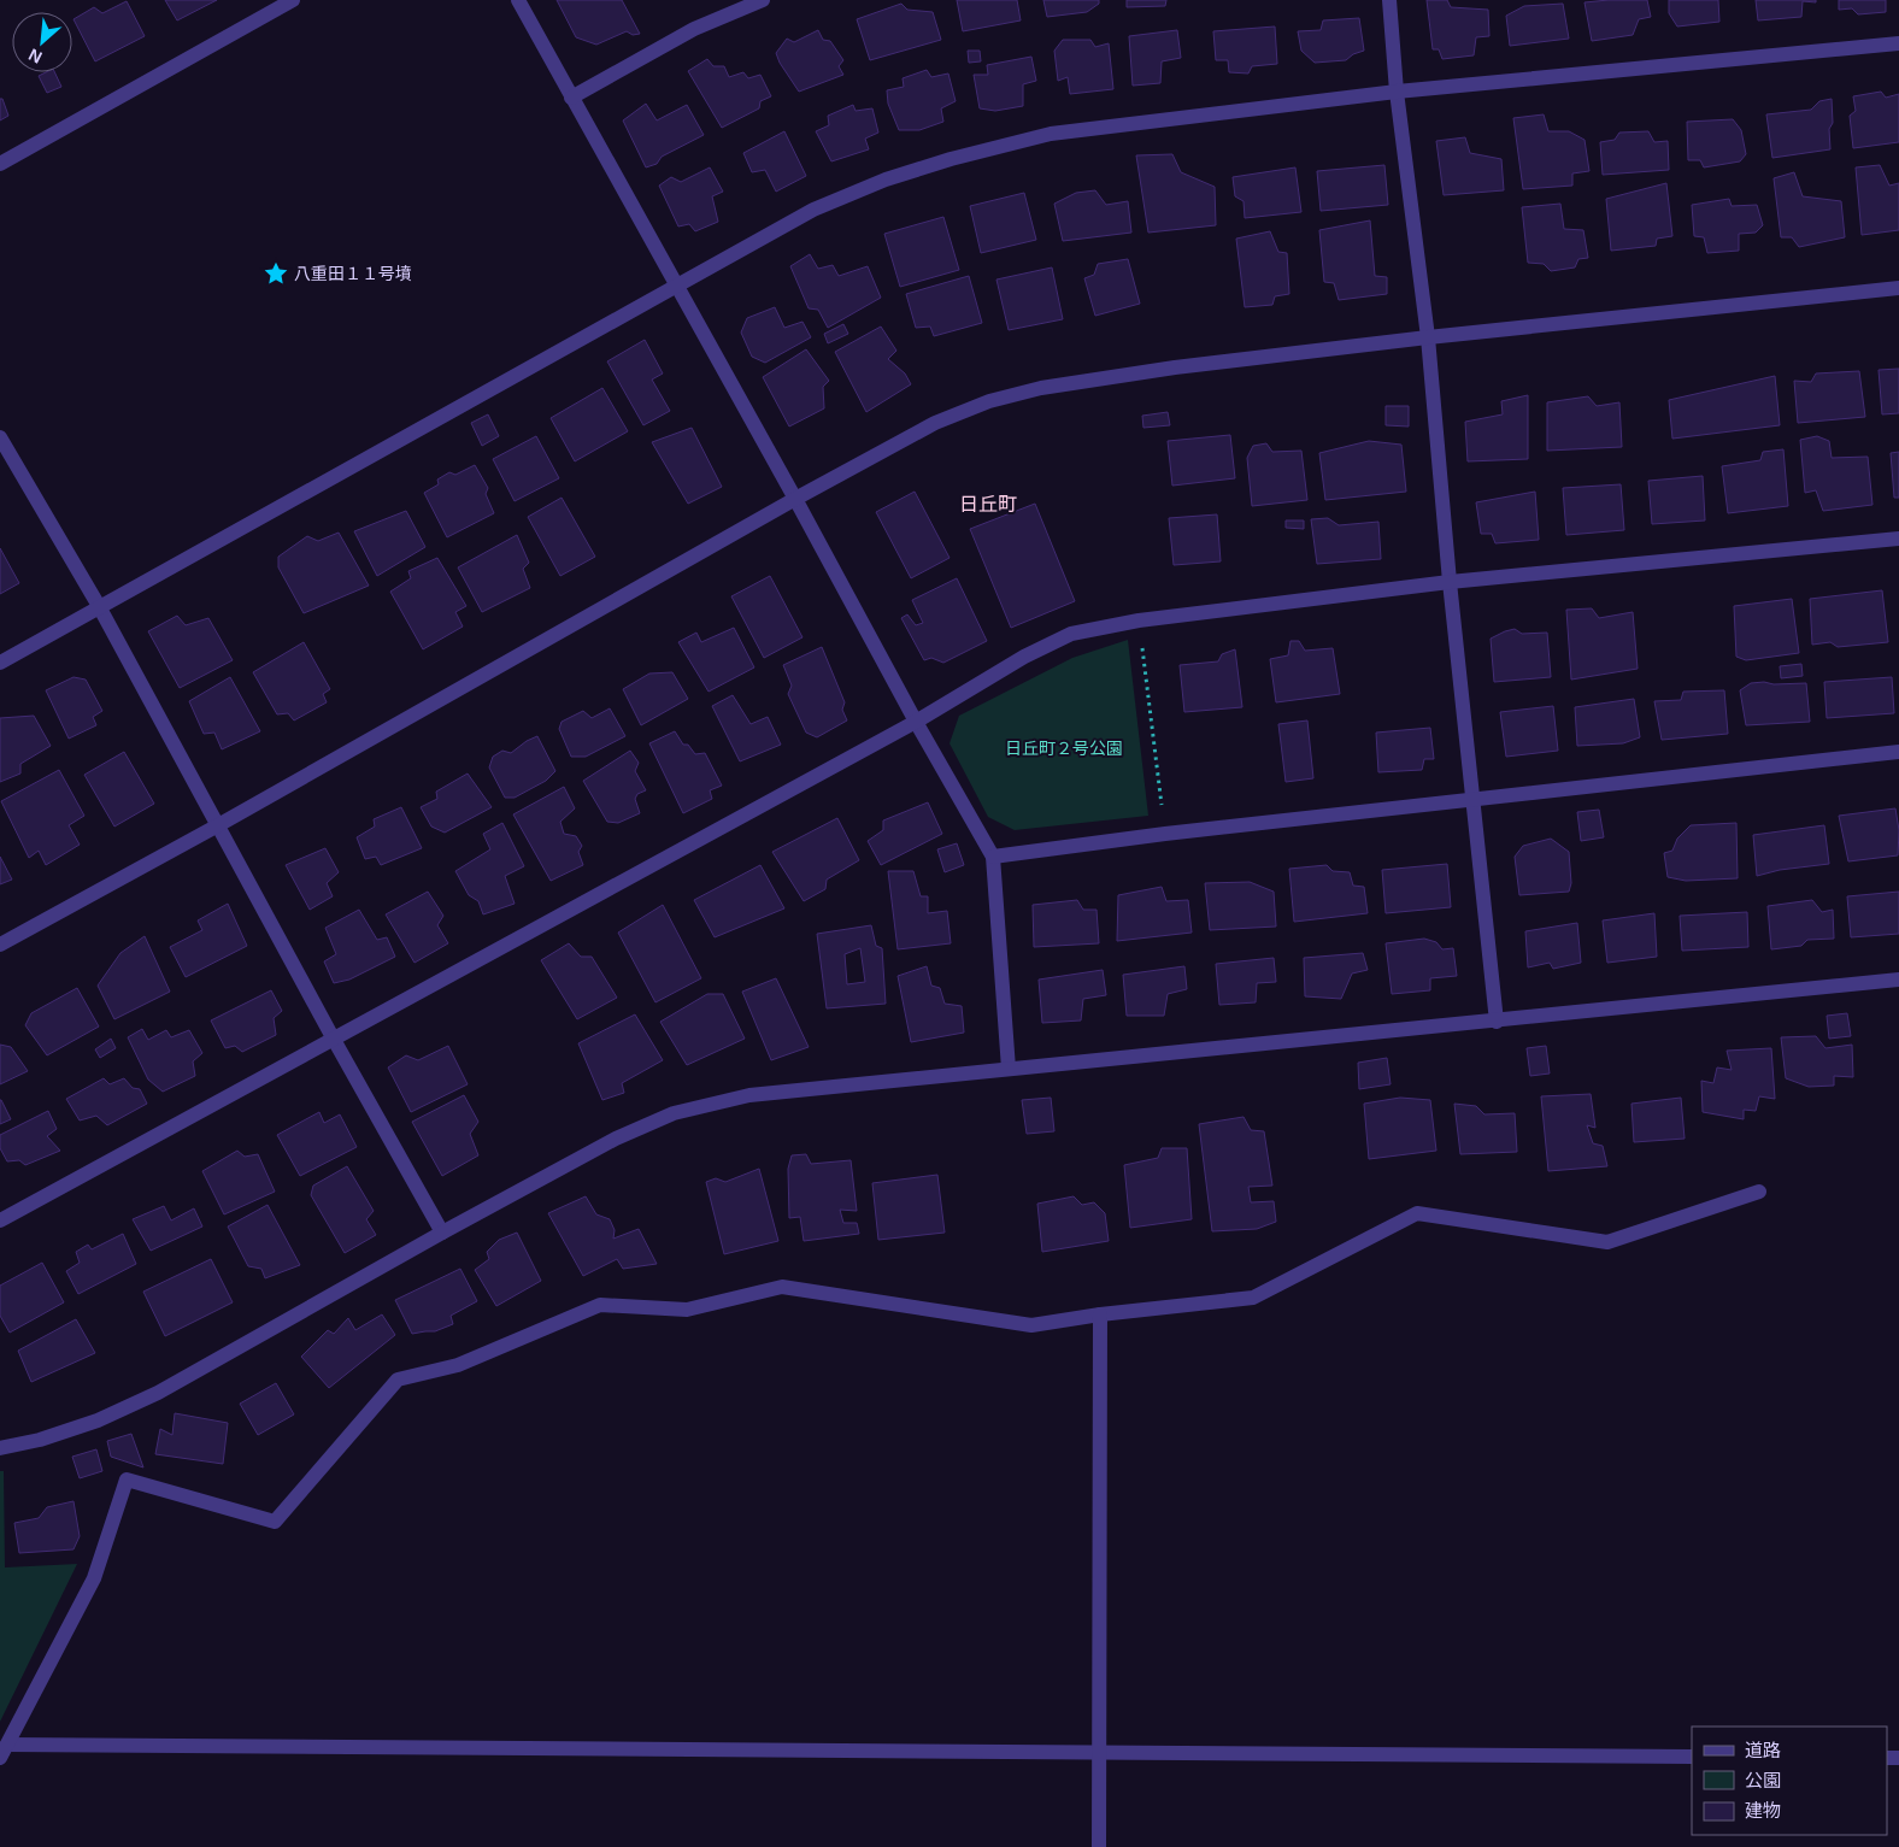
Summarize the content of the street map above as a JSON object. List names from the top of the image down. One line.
{"districts":["日丘町"],"parks":["日丘町２号公園"],"places":{"place":["八重田１１号墳"]},"legend":["道路","公園","建物"],"north":"bottom left"}
